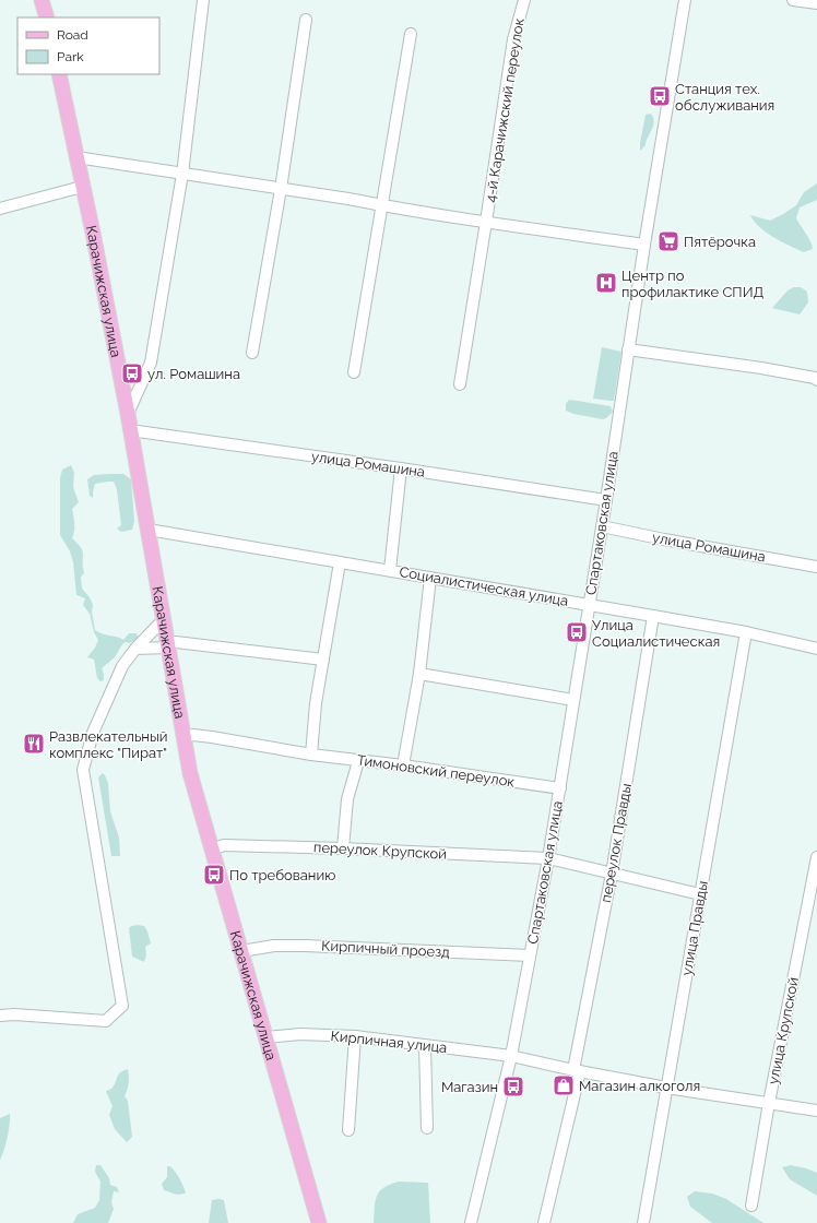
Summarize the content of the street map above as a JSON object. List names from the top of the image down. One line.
{"streets":{"main road":["Карачижская улица"],"street":["4-й Карачижский переулок","улица Ромашина","Спартаковская улица","Социалистическая улица","Тимоновский переулок","переулок Правды","переулок Крупской","улица Правды","Кирпичный проезд","улица Крупской","Кирпичная улица"]},"crossings":[["4-й Карачижский переулок","Карачижская улица"],["4-й Карачижский переулок","Спартаковская улица"],["Карачижская улица","улица Ромашина"],["Карачижская улица","Социалистическая улица"],["Карачижская улица","Тимоновский переулок"],["Карачижская улица","переулок Крупской"],["Карачижская улица","Кирпичный проезд"],["Карачижская улица","Кирпичная улица"],["улица Ромашина","Спартаковская улица"],["Спартаковская улица","Социалистическая улица"],["Спартаковская улица","Тимоновский переулок"],["Спартаковская улица","переулок Крупской"],["Спартаковская улица","Кирпичный проезд"],["Спартаковская улица","Кирпичная улица"],["Социалистическая улица","переулок Правды"],["Социалистическая улица","улица Правды"],["переулок Правды","переулок Крупской"],["переулок Правды","Кирпичная улица"],["переулок Крупской","улица Правды"],["улица Правды","Кирпичная улица"],["улица Крупской","Кирпичная улица"]],"places":{"bus stop":["Станция тех. обслуживания","ул. Ромашина","Улица Социалистическая","По требованию","Магазин"],"supermarket":["Пятёрочка"],"hospital":["Центр по профилактике СПИД"],"restaurant":["Развлекательный комплекс \"Пират\""],"shop":["Магазин алкоголя"]},"legend":["Road","Park"]}
